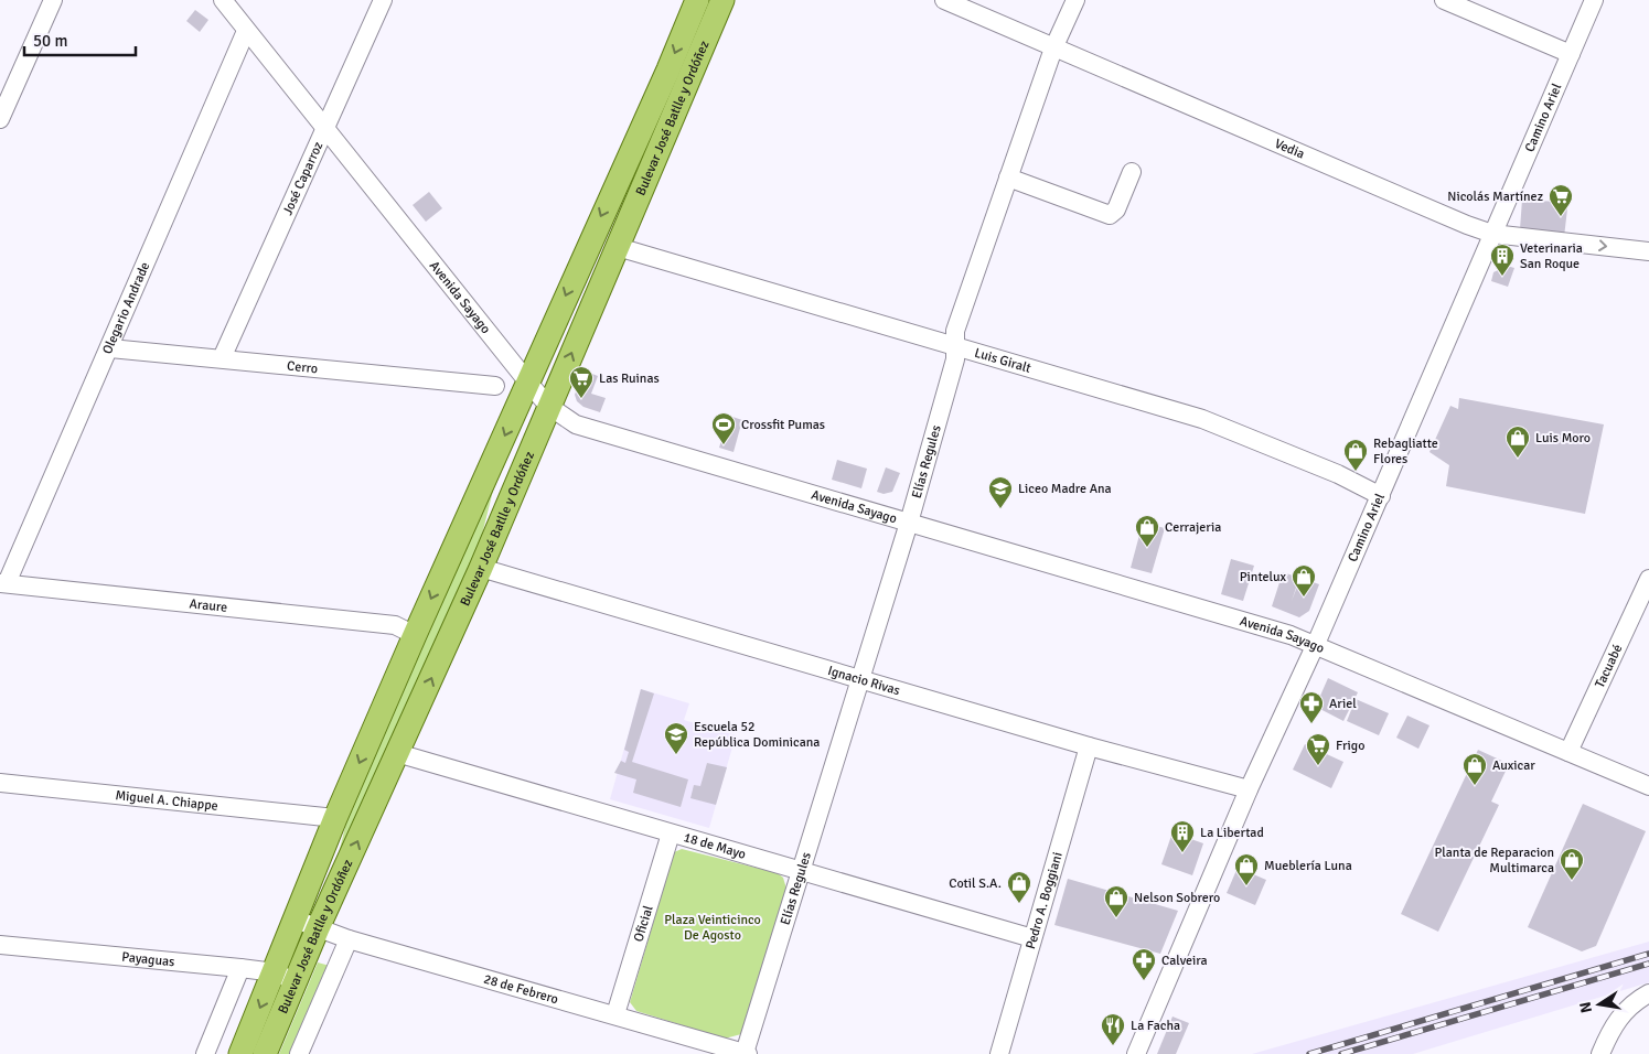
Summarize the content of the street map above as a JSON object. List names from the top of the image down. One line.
{"streets":{"main road":["Bulevar José Batlle y Ordóñez"],"street":["Camino Ariel","Vedia","José Caparroz","Avenida Sayago","Olegario Andrade","Luis Giralt","Cerro","Elías Regules","Araure","Tacuabé","Ignacio Rivas","Miguel A. Chiappe","18 de Mayo","Pedro A. Boggiani","Oficial","Payaguas","28 de Febrero"]},"crossings":[["Camino Ariel","Vedia"],["Camino Ariel","Avenida Sayago"],["Camino Ariel","Luis Giralt"],["Camino Ariel","Ignacio Rivas"],["Bulevar José Batlle y Ordóñez","Avenida Sayago"],["Bulevar José Batlle y Ordóñez","Luis Giralt"],["Bulevar José Batlle y Ordóñez","Araure"],["Bulevar José Batlle y Ordóñez","Ignacio Rivas"],["Bulevar José Batlle y Ordóñez","Miguel A. Chiappe"],["Bulevar José Batlle y Ordóñez","18 de Mayo"],["Bulevar José Batlle y Ordóñez","Payaguas"],["Bulevar José Batlle y Ordóñez","28 de Febrero"],["Vedia","Elías Regules"],["José Caparroz","Avenida Sayago"],["José Caparroz","Cerro"],["Avenida Sayago","Olegario Andrade"],["Avenida Sayago","Elías Regules"],["Avenida Sayago","Tacuabé"],["Olegario Andrade","Cerro"],["Olegario Andrade","Araure"],["Luis Giralt","Elías Regules"],["Elías Regules","Ignacio Rivas"],["Elías Regules","18 de Mayo"],["Elías Regules","28 de Febrero"],["Ignacio Rivas","Pedro A. Boggiani"],["18 de Mayo","Pedro A. Boggiani"],["18 de Mayo","Oficial"],["Oficial","28 de Febrero"]],"parks":["Plaza Veinticinco De Agosto"],"places":{"supermarket":["Nicolás Martínez","Las Ruinas","Frigo"],"building":["Veterinaria San Roque","La Libertad"],"sports":["Crossfit Pumas"],"shop":["Luis Moro","Rebagliatte Flores","Cerrajeria","Pintelux","Auxicar","Planta de Reparacion Multimarca","Mueblería Luna","Cotil S.A.","Nelson Sobrero"],"school or university":["Liceo Madre Ana","Escuela 52 República Dominicana"],"pharmacy":["Ariel","Calveira"],"restaurant":["La Facha"]},"scale_bar":"50 m","north":"left"}
